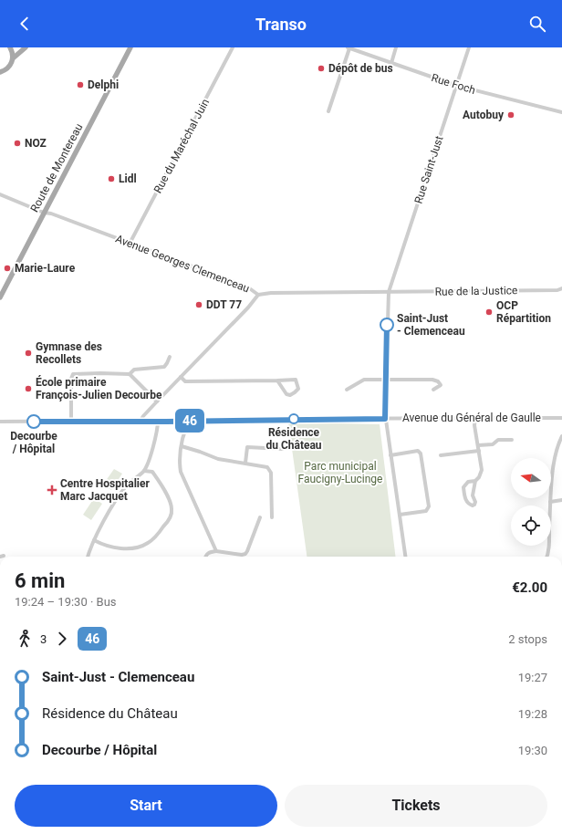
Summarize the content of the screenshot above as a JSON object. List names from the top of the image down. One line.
{"streets":{"main road":["Route de Montereau"],"street":["Rue Foch","Rue du Maréchal Juin","Rue Saint-Just","Avenue Georges Clemenceau","Rue de la Justice","Avenue du Général de Gaulle"]},"crossings":[["Rue Foch","Rue Saint-Just"],["Rue du Maréchal Juin","Avenue Georges Clemenceau"],["Route de Montereau","Avenue Georges Clemenceau"],["Rue Saint-Just","Avenue Georges Clemenceau"],["Rue Saint-Just","Rue de la Justice"],["Rue Saint-Just","Avenue du Général de Gaulle"],["Avenue Georges Clemenceau","Rue de la Justice"]],"parks":["Parc municipal Faucigny-Lucinge"],"places":{"other":["Dépôt de bus","Delphi","Autobuy","NOZ","Lidl","Marie-Laure","DDT 77","OCP Répartition","Saint-Just - Clemenceau","Gymnase des Recollets","École primaire François-Julien Decourbe","Résidence du Château","Decourbe / Hôpital"],"health":["Centre Hospitalier Marc Jacquet"]},"lines":["bus line 46"],"north":"left","page":{"header":"Transo","on_map":"46","heading":["6 min","19:24 – 19:30 · Bus","€2.00"],"legs":["3","46","2 stops"],"list":[{"name":"Saint-Just - Clemenceau","value":"19:27"},{"name":"Résidence du Château","value":"19:28"},{"name":"Decourbe / Hôpital","value":"19:30"}],"buttons":["Start","Tickets"]}}
